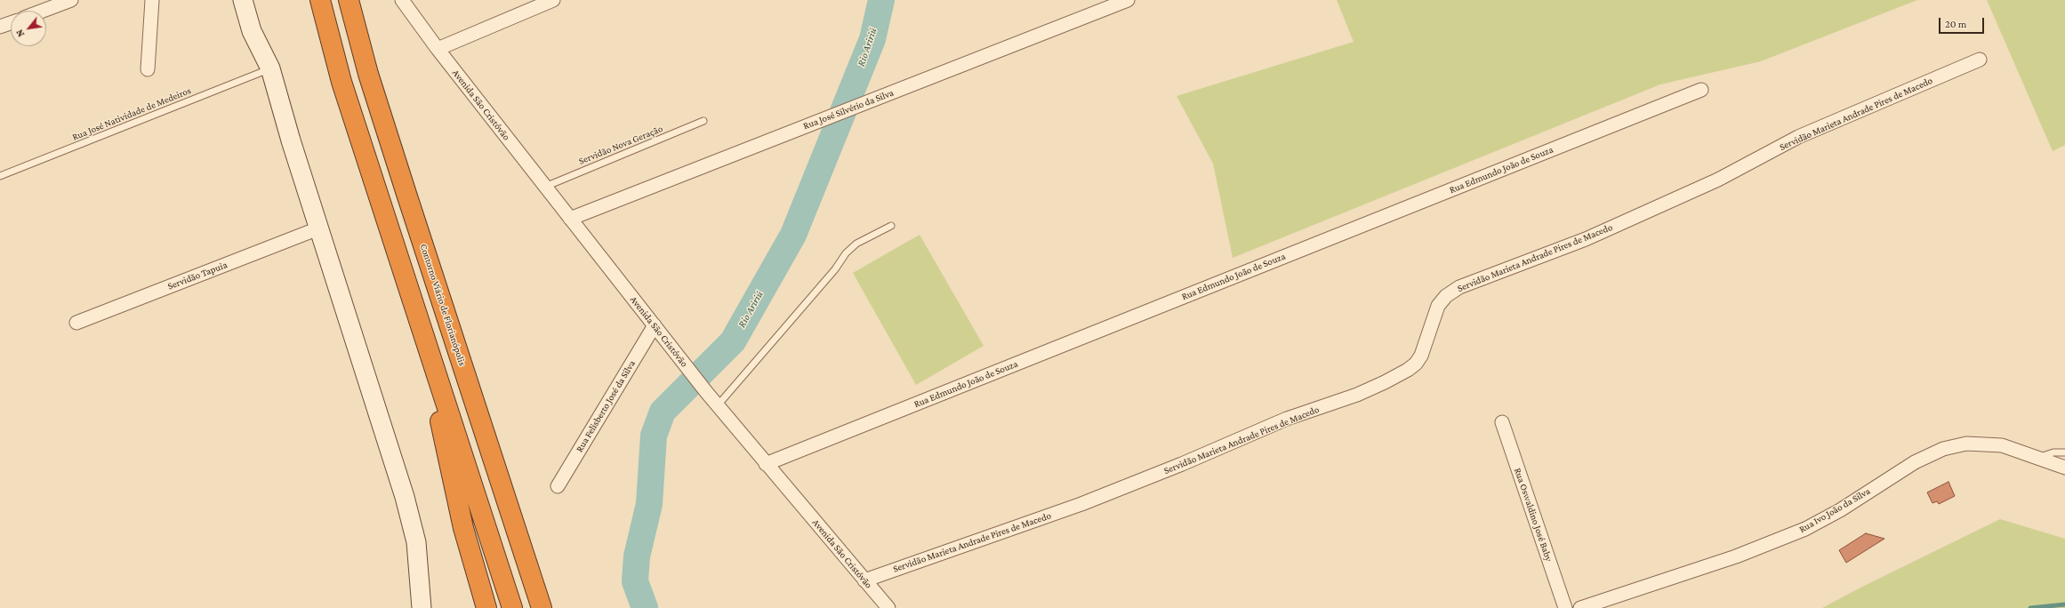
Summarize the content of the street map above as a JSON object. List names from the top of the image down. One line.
{"streets":{"highway":["Contorno Viário de Florianópolis"],"street":["Avenida São Cristóvão","Rua José Silvério da Silva","Servidão Marieta Andrade Pires de Macedo","Rua Edmundo João de Souza","Servidão Tapuia","Rua Felisberto José da Silva","Rua Ivo João da Silva","Rua Oswaldino José Baby"],"lane":["Rua José Natividade de Medeiros","Servidão Nova Geração"]},"crossings":[["Avenida São Cristóvão","Rua José Silvério da Silva"],["Avenida São Cristóvão","Servidão Marieta Andrade Pires de Macedo"],["Avenida São Cristóvão","Servidão Nova Geração"],["Avenida São Cristóvão","Rua Edmundo João de Souza"],["Avenida São Cristóvão","Rua Felisberto José da Silva"]],"water":["Rio Aririú"],"scale_bar":"20 m","north":"bottom left"}
